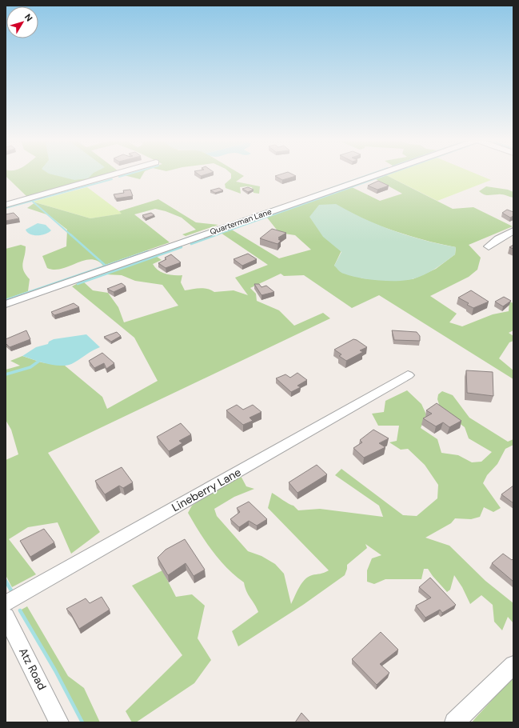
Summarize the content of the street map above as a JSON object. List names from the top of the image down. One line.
{"streets":{"street":["Quarterman Lane","Lineberry Lane","Atz Road"]},"north":"top right"}
